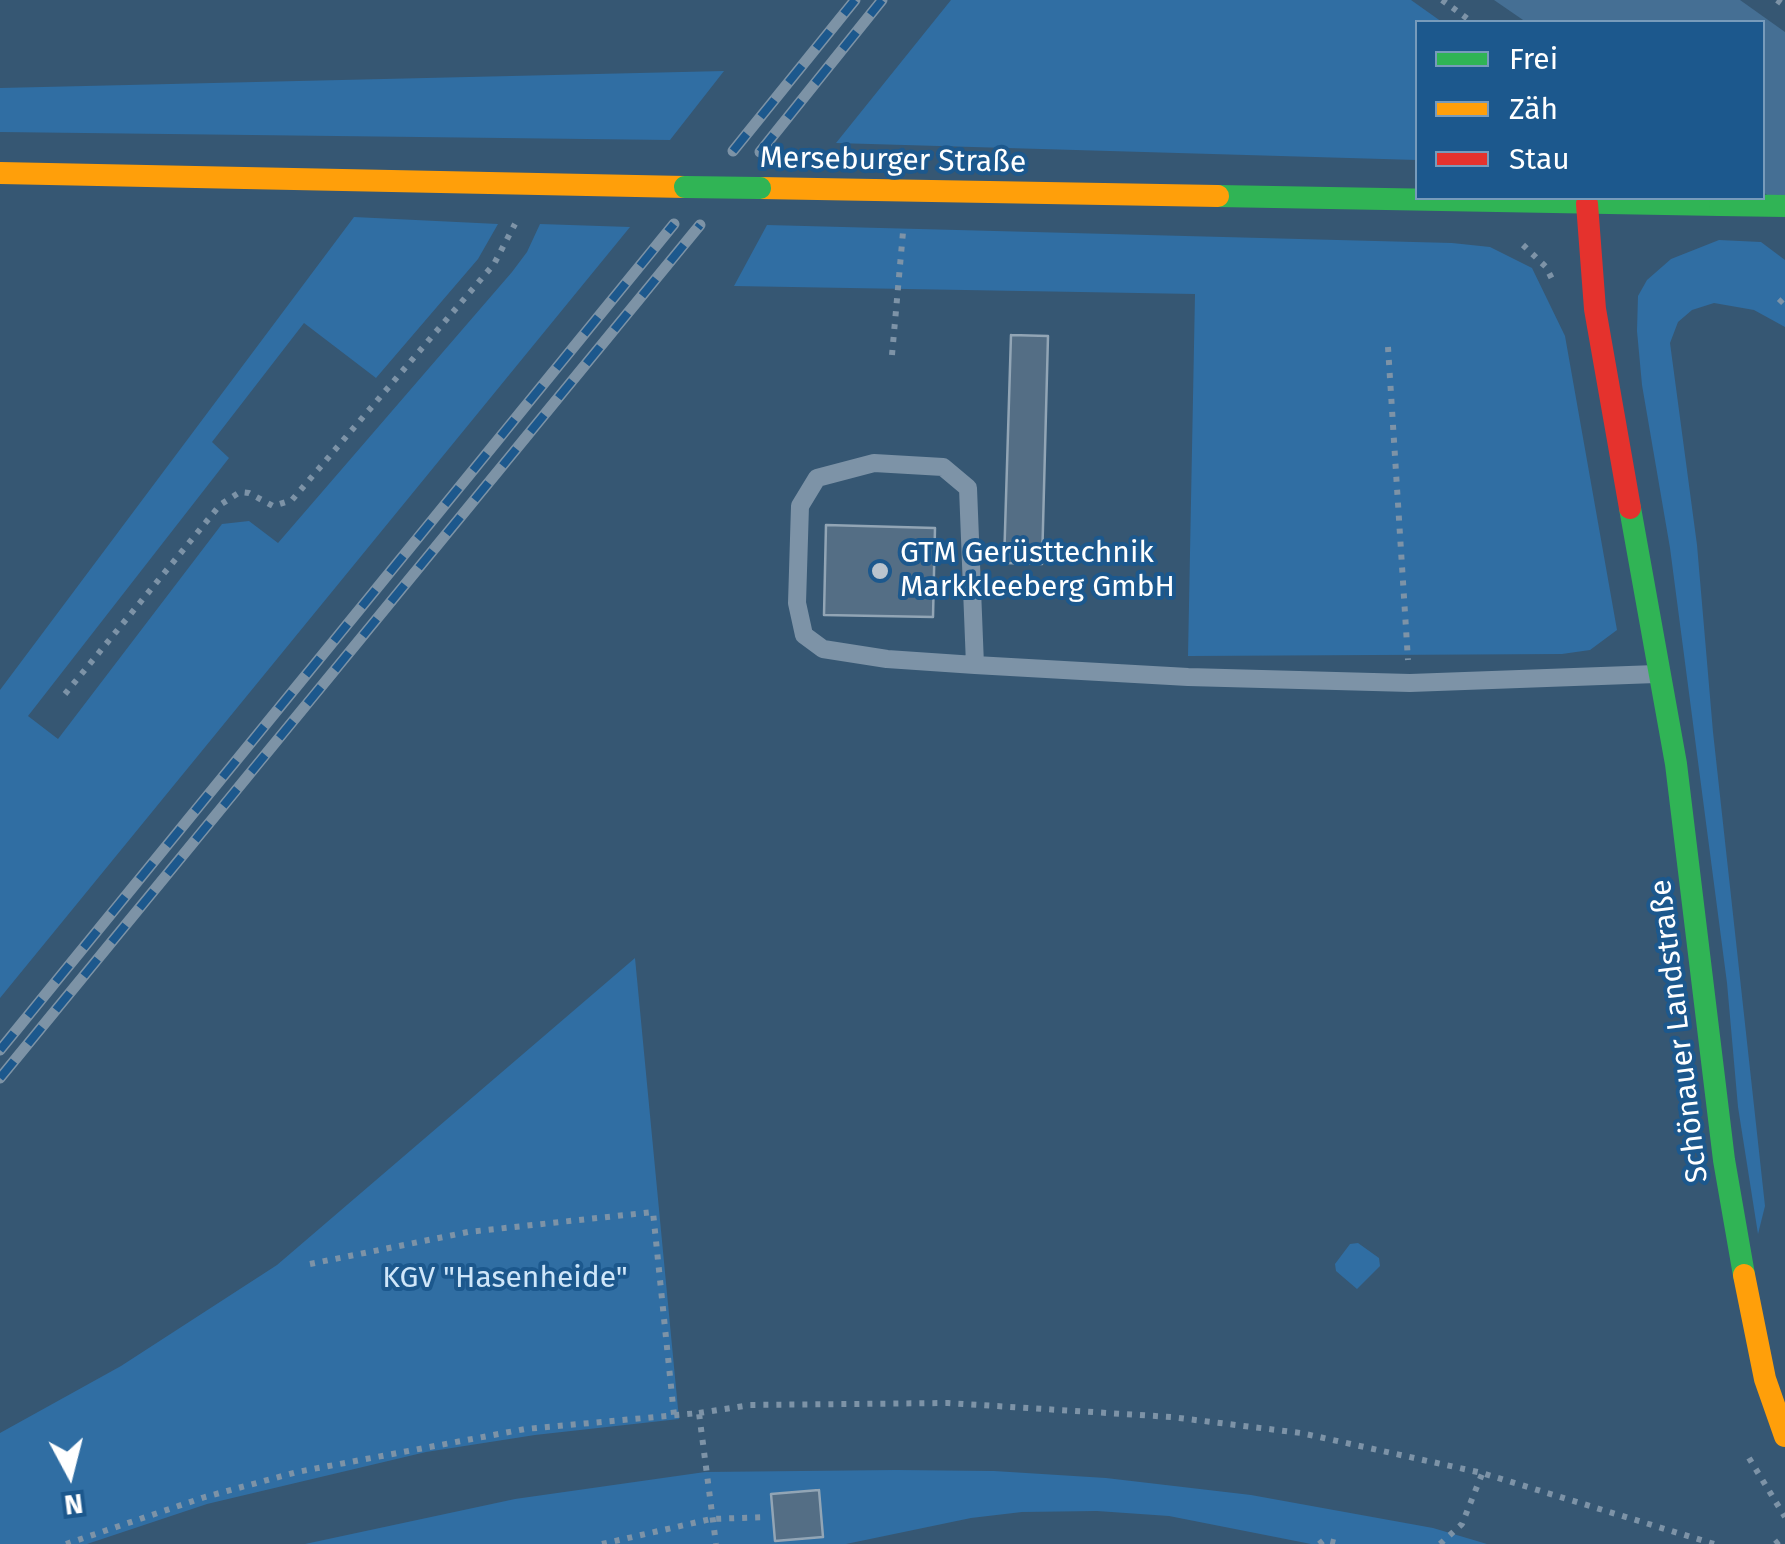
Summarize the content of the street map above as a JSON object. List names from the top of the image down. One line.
{"streets":{"main road":["Merseburger Straße","Schönauer Landstraße"]},"crossings":[["Merseburger Straße","Schönauer Landstraße"]],"parks":["KGV \"Hasenheide\""],"places":["GTM Gerüsttechnik Markkleeberg GmbH"],"legend":["Frei","Zäh","Stau"],"north":"bottom"}
